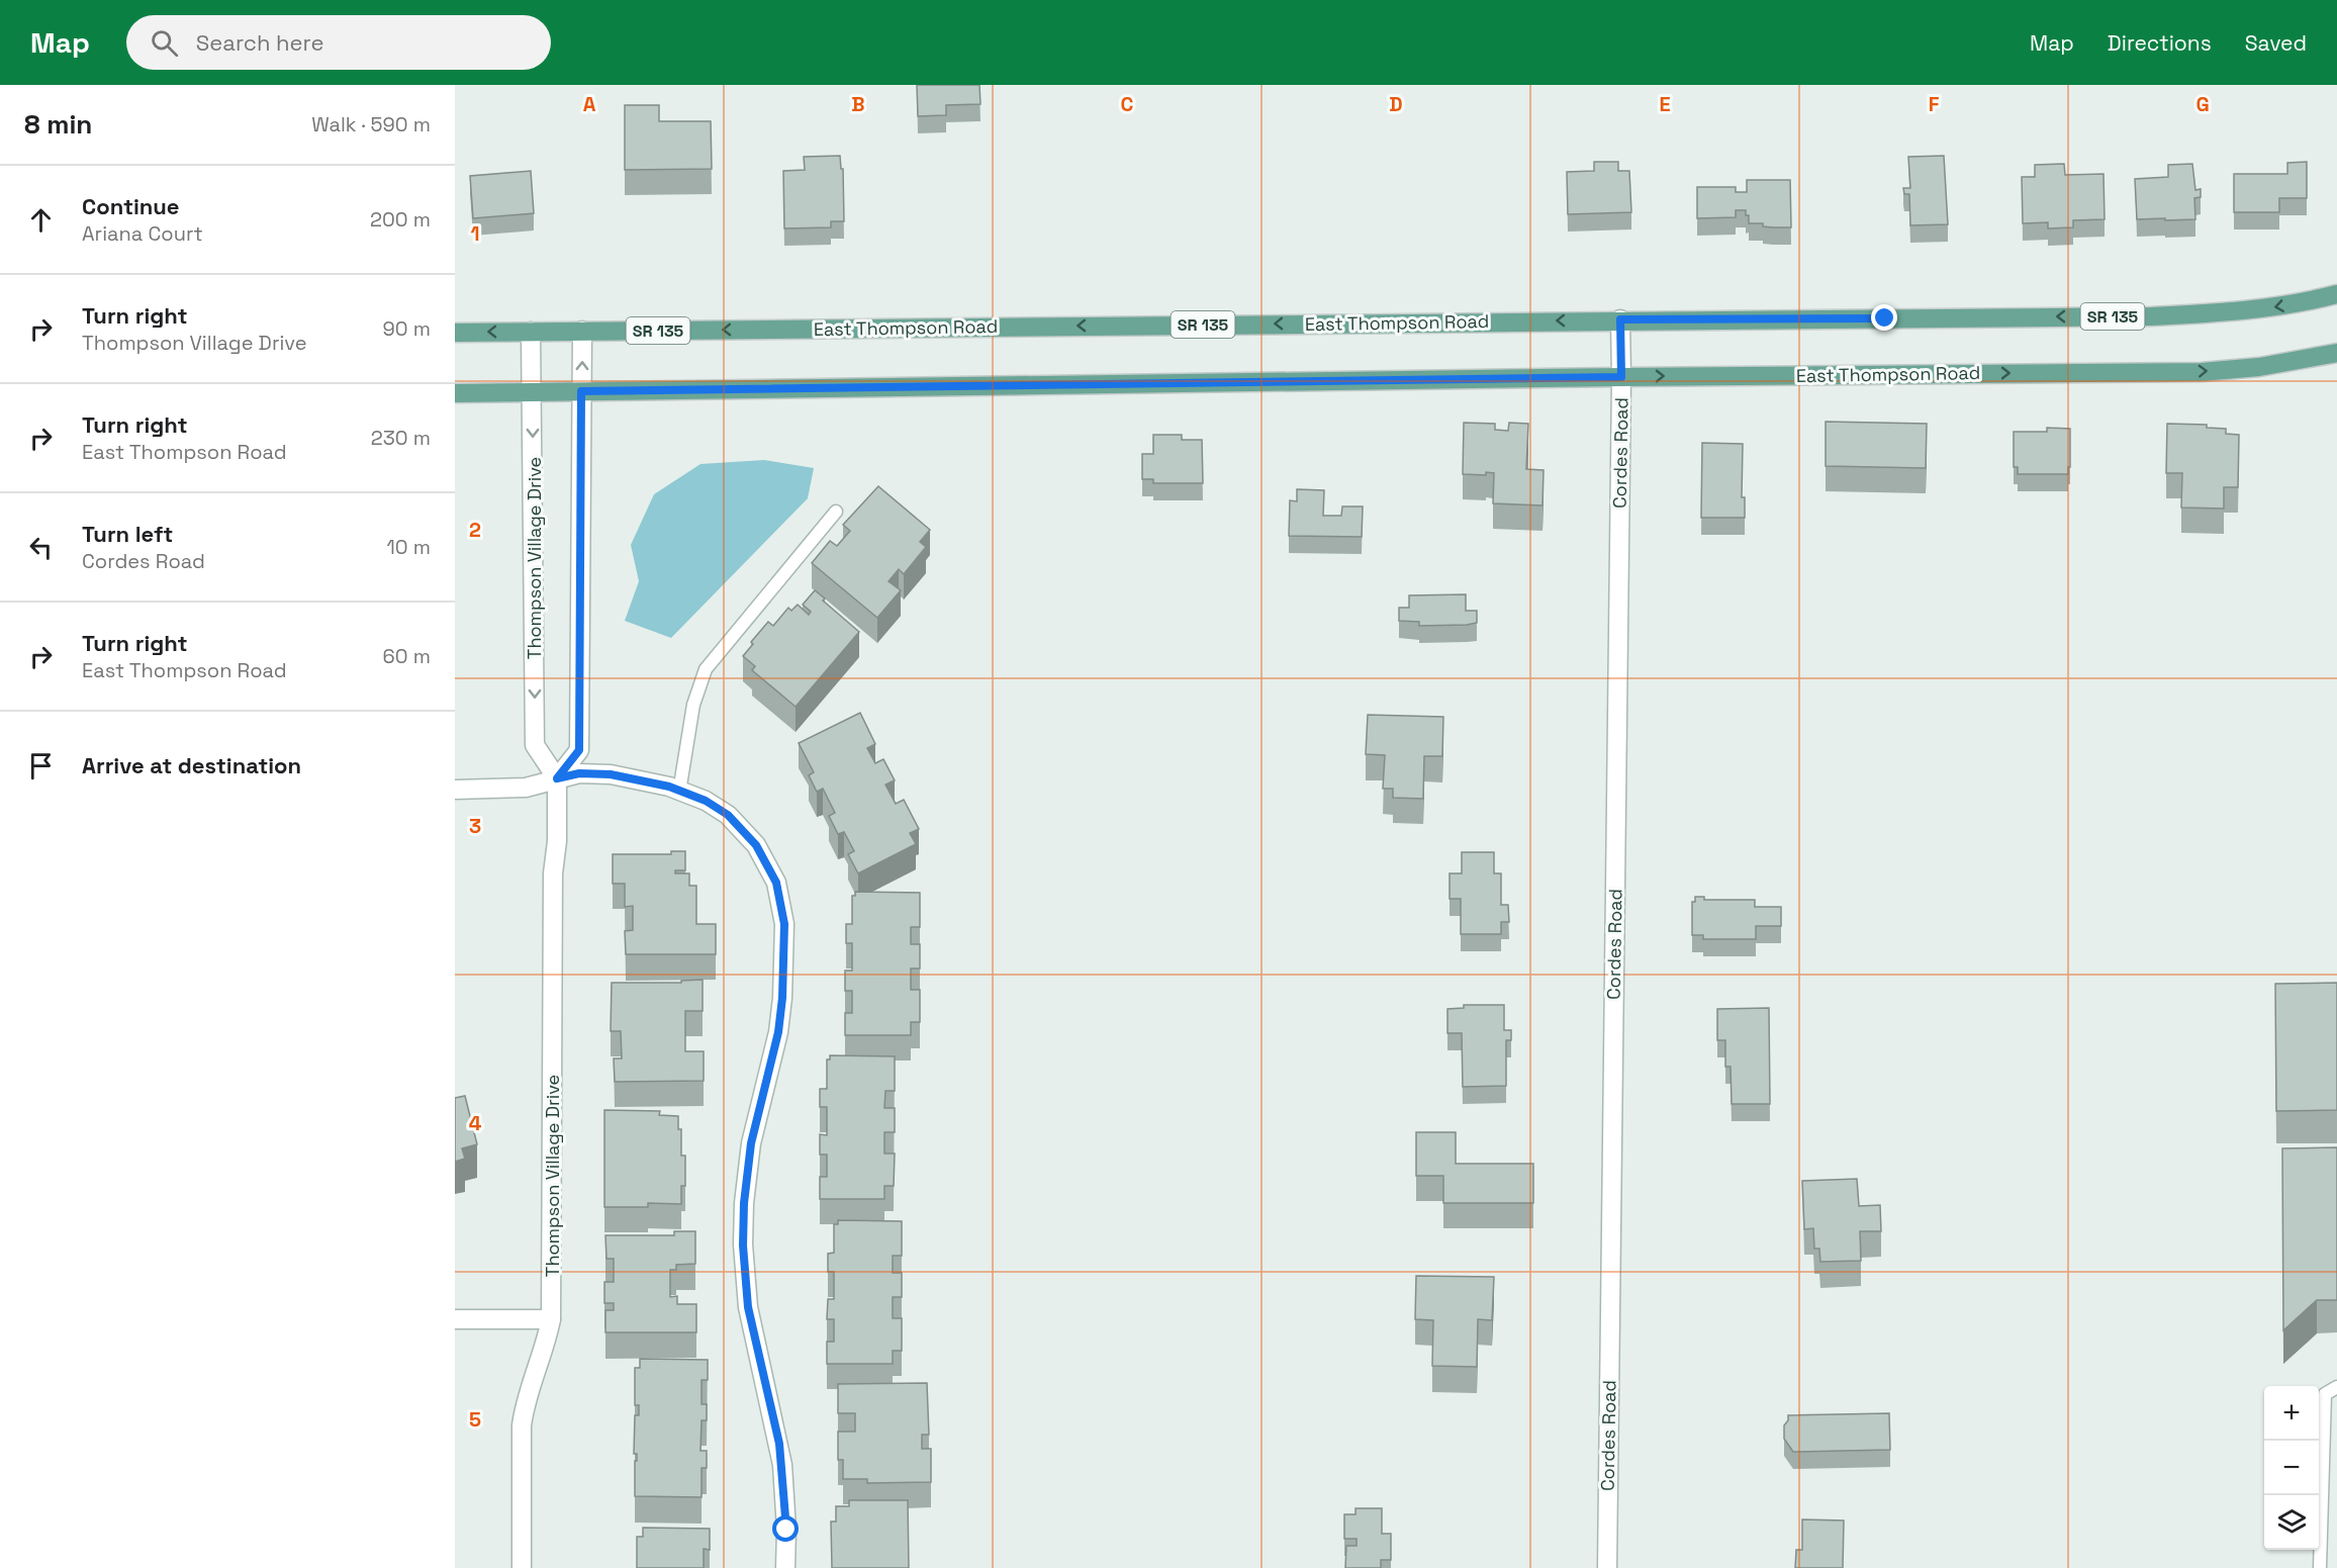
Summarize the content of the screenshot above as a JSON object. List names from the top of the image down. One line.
{"streets":{"main road":["SR 135","East Thompson Road"],"street":["Cordes Road","Thompson Village Drive"]},"crossings":[["East Thompson Road","Cordes Road"],["East Thompson Road","Thompson Village Drive"]],"page":{"header":"Map","search":"Search here","nav":["Map","Directions","Saved"],"heading":["8 min","Walk · 590 m"],"list":[["Continue","Ariana Court","200 m"],["Turn right","Thompson Village Drive","90 m"],["Turn right","East Thompson Road","230 m"],["Turn left","Cordes Road","10 m"],["Turn right","East Thompson Road","60 m"],"Arrive at destination"],"map_buttons":["+","−"]},"grid":{"columns":["A","B","C","D","E","F","G"],"rows":["1","2","3","4","5"]}}
